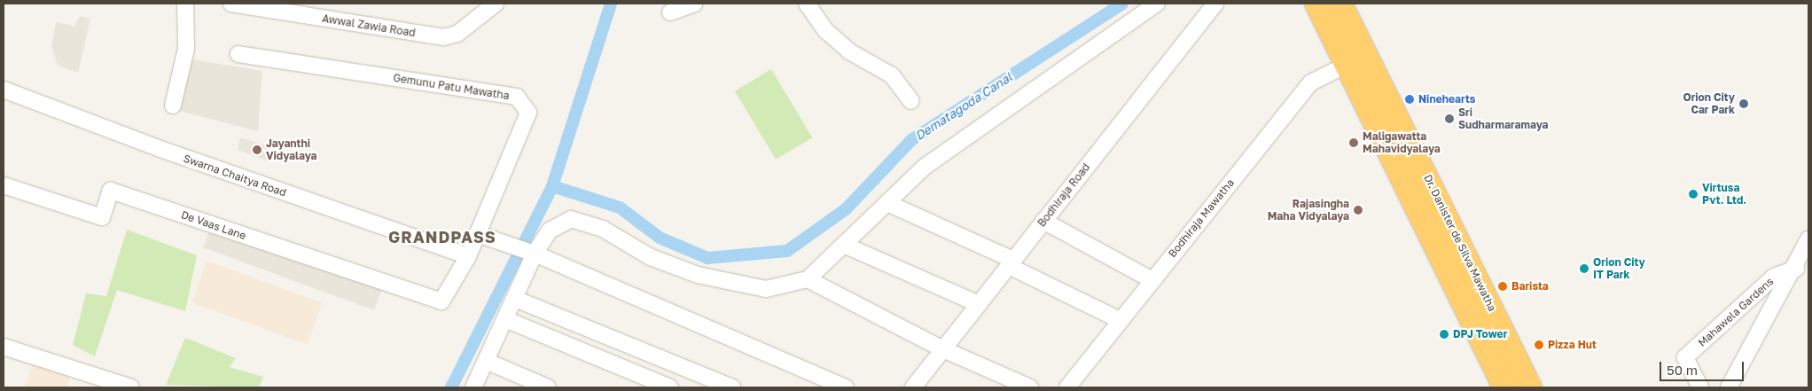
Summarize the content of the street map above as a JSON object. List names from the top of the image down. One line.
{"streets":{"highway":["Dr. Danister de Silva Mawatha"],"street":["Awwal Zawia Road","Gemunu Patu Mawatha","Swarna Chaitya Road","Bodhiraja Road","Bodhiraja Mawatha","De Vaas Lane","Mahawela Gardens"]},"crossings":[["Gemunu Patu Mawatha","Swarna Chaitya Road"],["Gemunu Patu Mawatha","De Vaas Lane"],["Bodhiraja Mawatha","Dr. Danister de Silva Mawatha"]],"districts":["GRANDPASS"],"water":["Dematagoda Canal"],"places":["Ninehearts","Orion City Car Park","Sri Sudharmaramaya","Maligawatta Mahavidyalaya","Jayanthi Vidyalaya","Virtusa Pvt. Ltd.","Rajasingha Maha Vidyalaya","Orion City IT Park","Barista","DPJ Tower","Pizza Hut"],"scale_bar":"50 m"}
